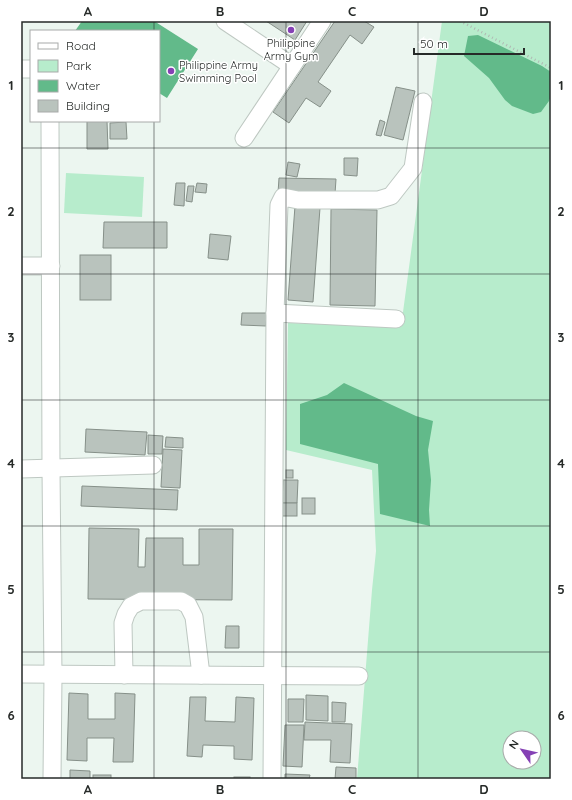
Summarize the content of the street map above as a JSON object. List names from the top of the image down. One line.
{"places":["Philippine Army Gym","Philippine Army Swimming Pool"],"legend":["Road","Park","Water","Building"],"scale_bar":"50 m","north":"top left","grid":{"columns":["A","B","C","D"],"rows":["1","2","3","4","5","6"]}}
